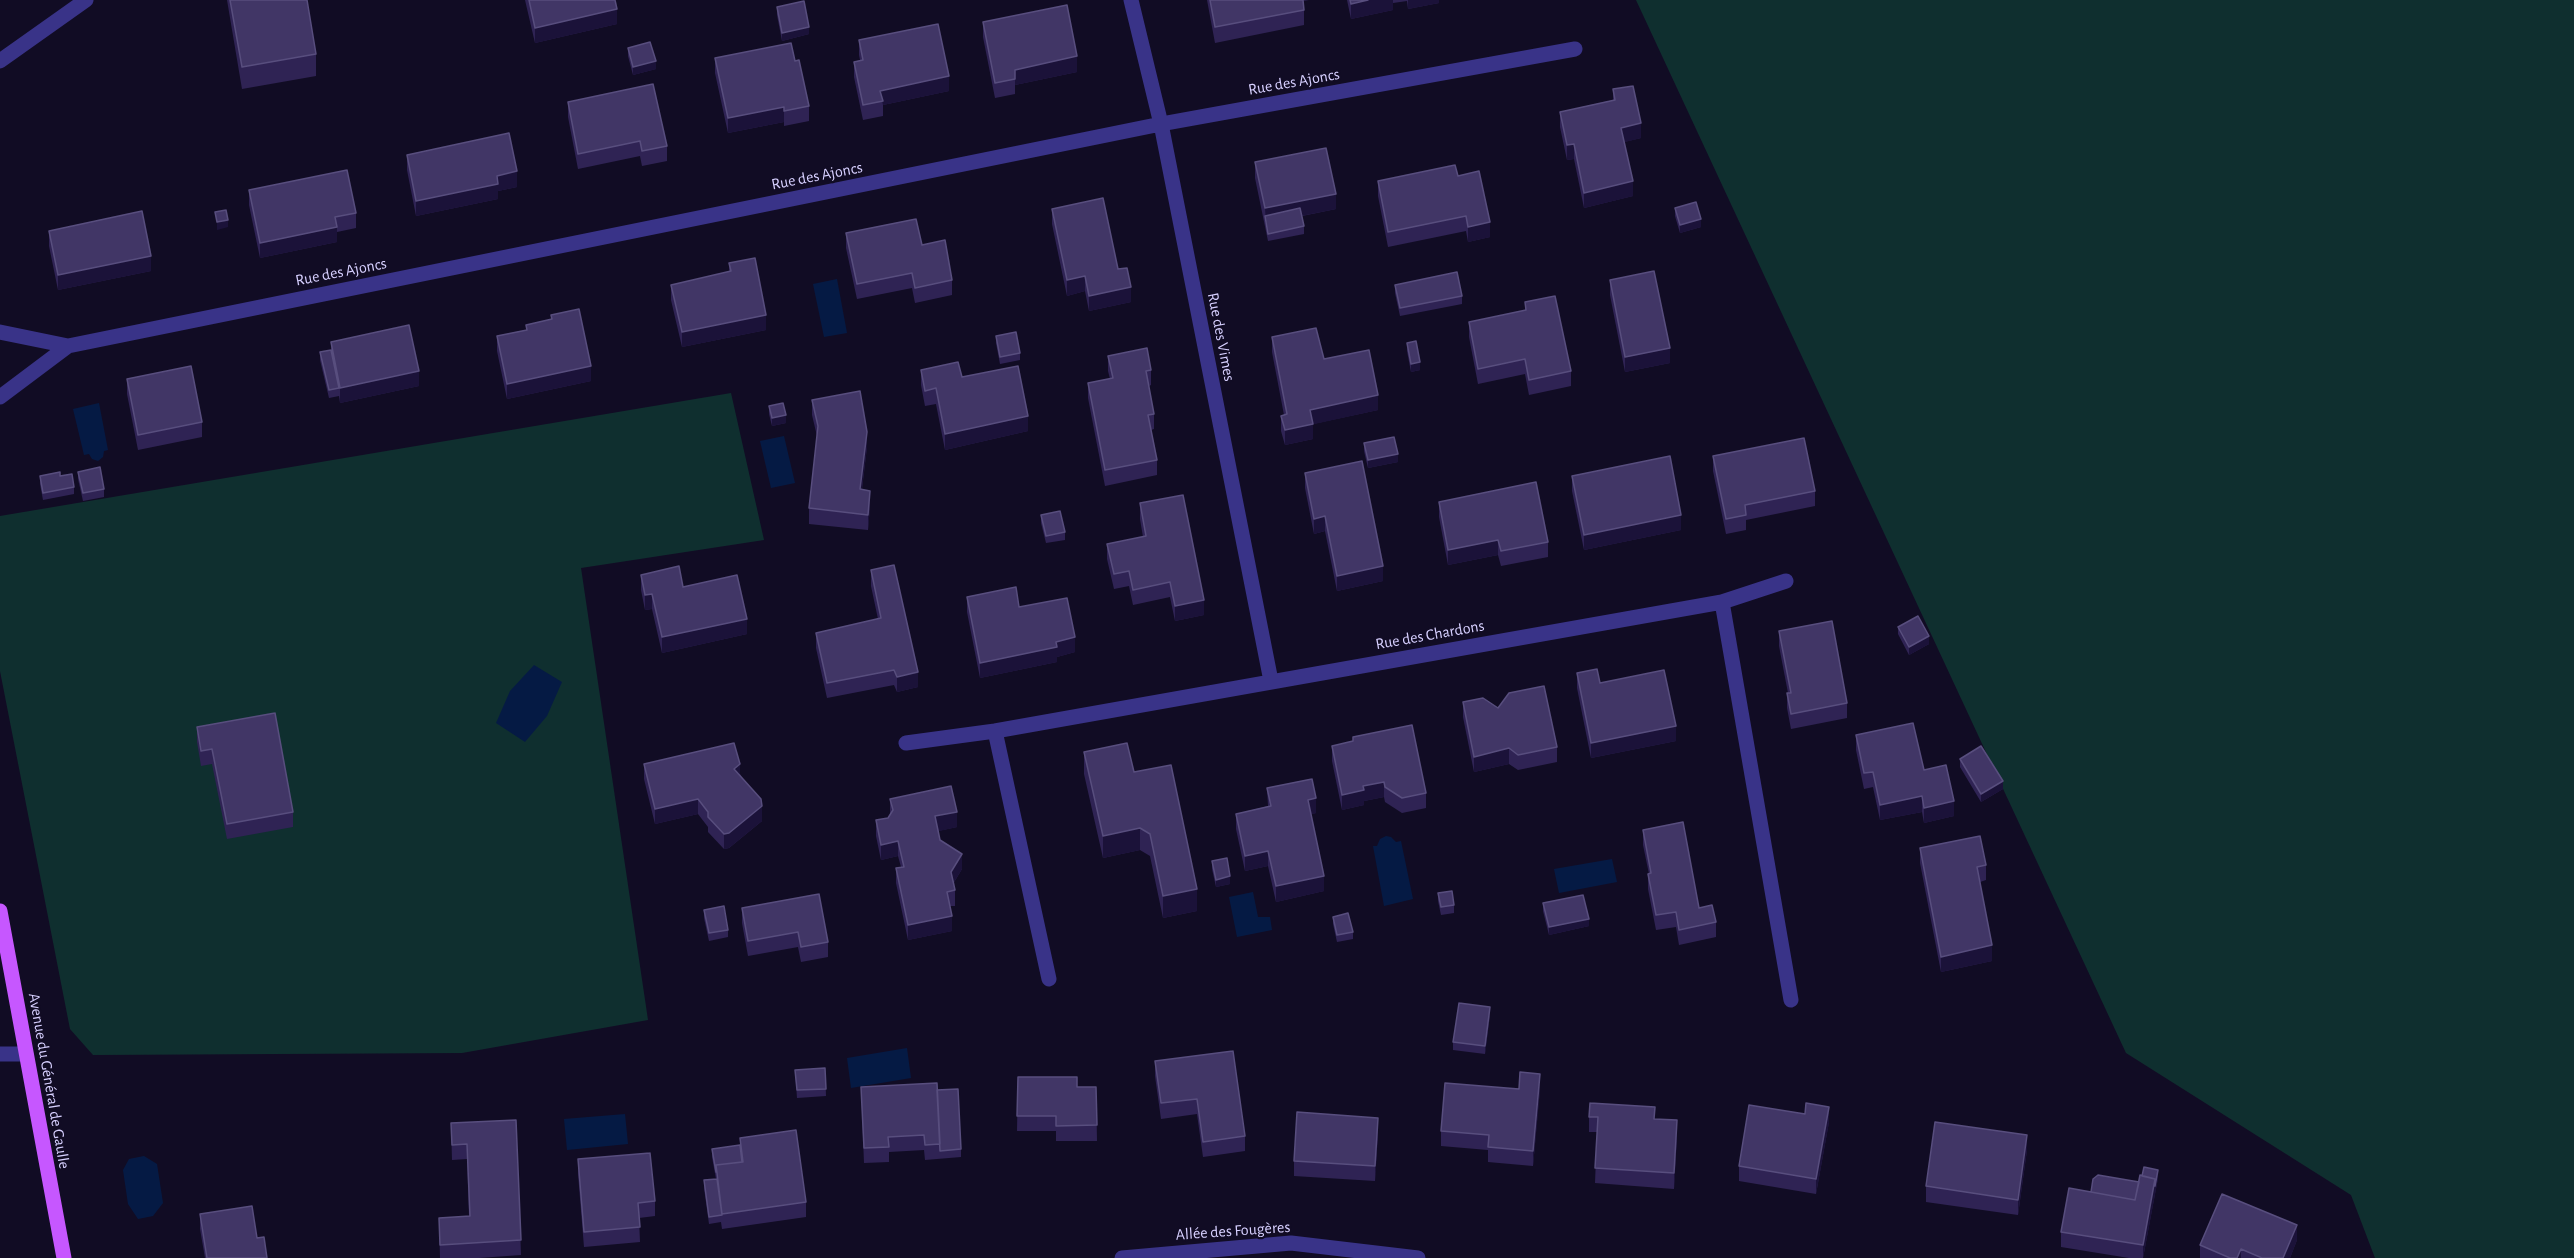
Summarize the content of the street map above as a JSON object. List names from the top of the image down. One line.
{"streets":{"main road":["Avenue du Général de Gaulle"],"street":["Rue des Ajoncs","Rue des Vimes","Rue des Chardons","Allée des Fougères"]},"crossings":[["Rue des Ajoncs","Rue des Vimes"],["Rue des Vimes","Rue des Chardons"]]}
